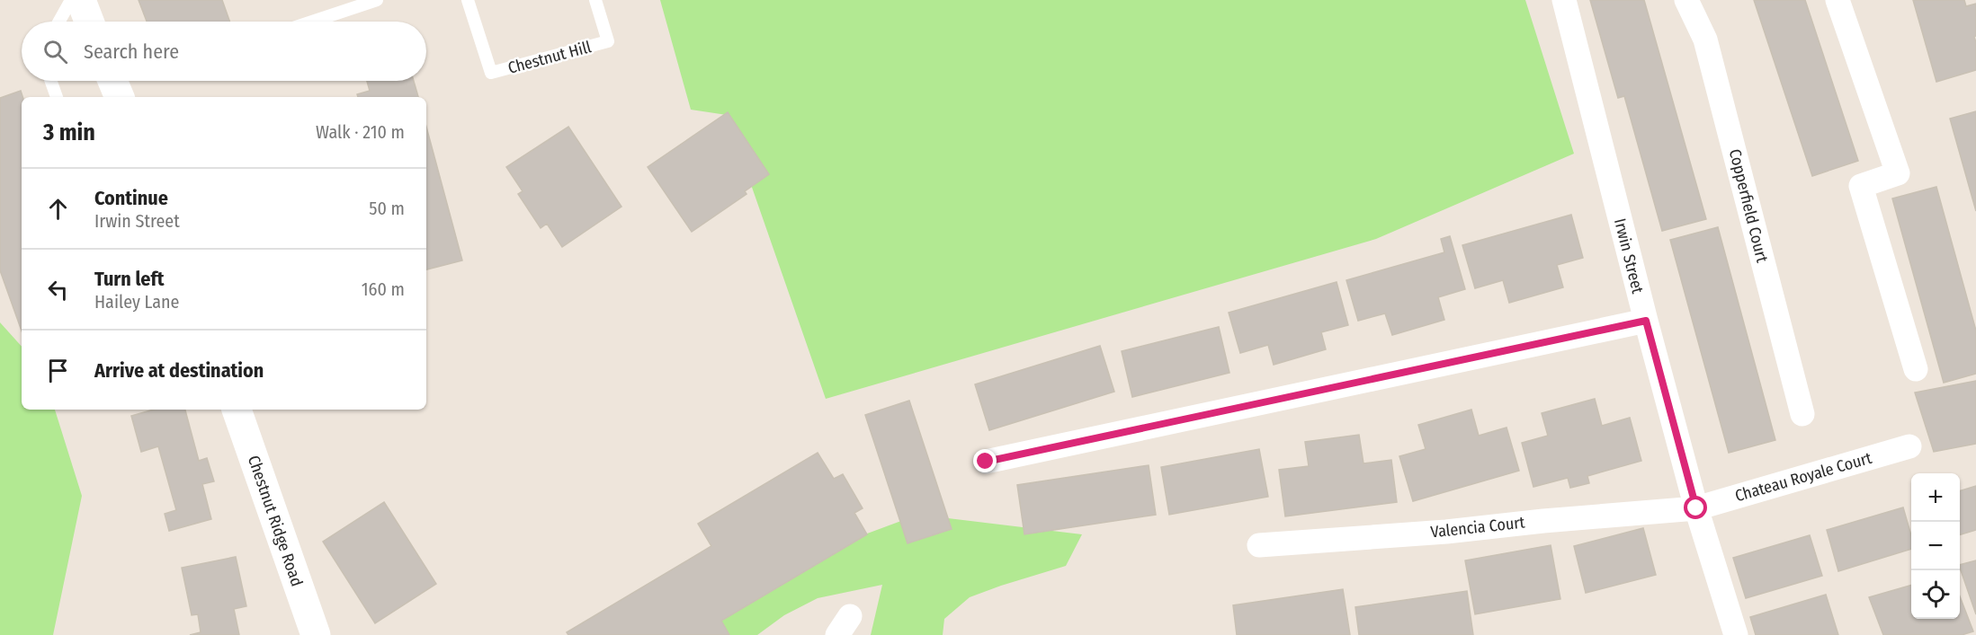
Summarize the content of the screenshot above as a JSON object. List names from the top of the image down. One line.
{"streets":{"street":["Copperfield Court","Irwin Street","Chateau Royale Court","Chestnut Ridge Road","Valencia Court"],"lane":["Chestnut Hill"]},"crossings":[["Irwin Street","Chateau Royale Court"],["Irwin Street","Valencia Court"],["Chateau Royale Court","Valencia Court"]],"page":{"search":"Search here","heading":["3 min","Walk · 210 m"],"list":[["Continue","Irwin Street","50 m"],["Turn left","Hailey Lane","160 m"],"Arrive at destination"],"map_buttons":["+","−"]}}
